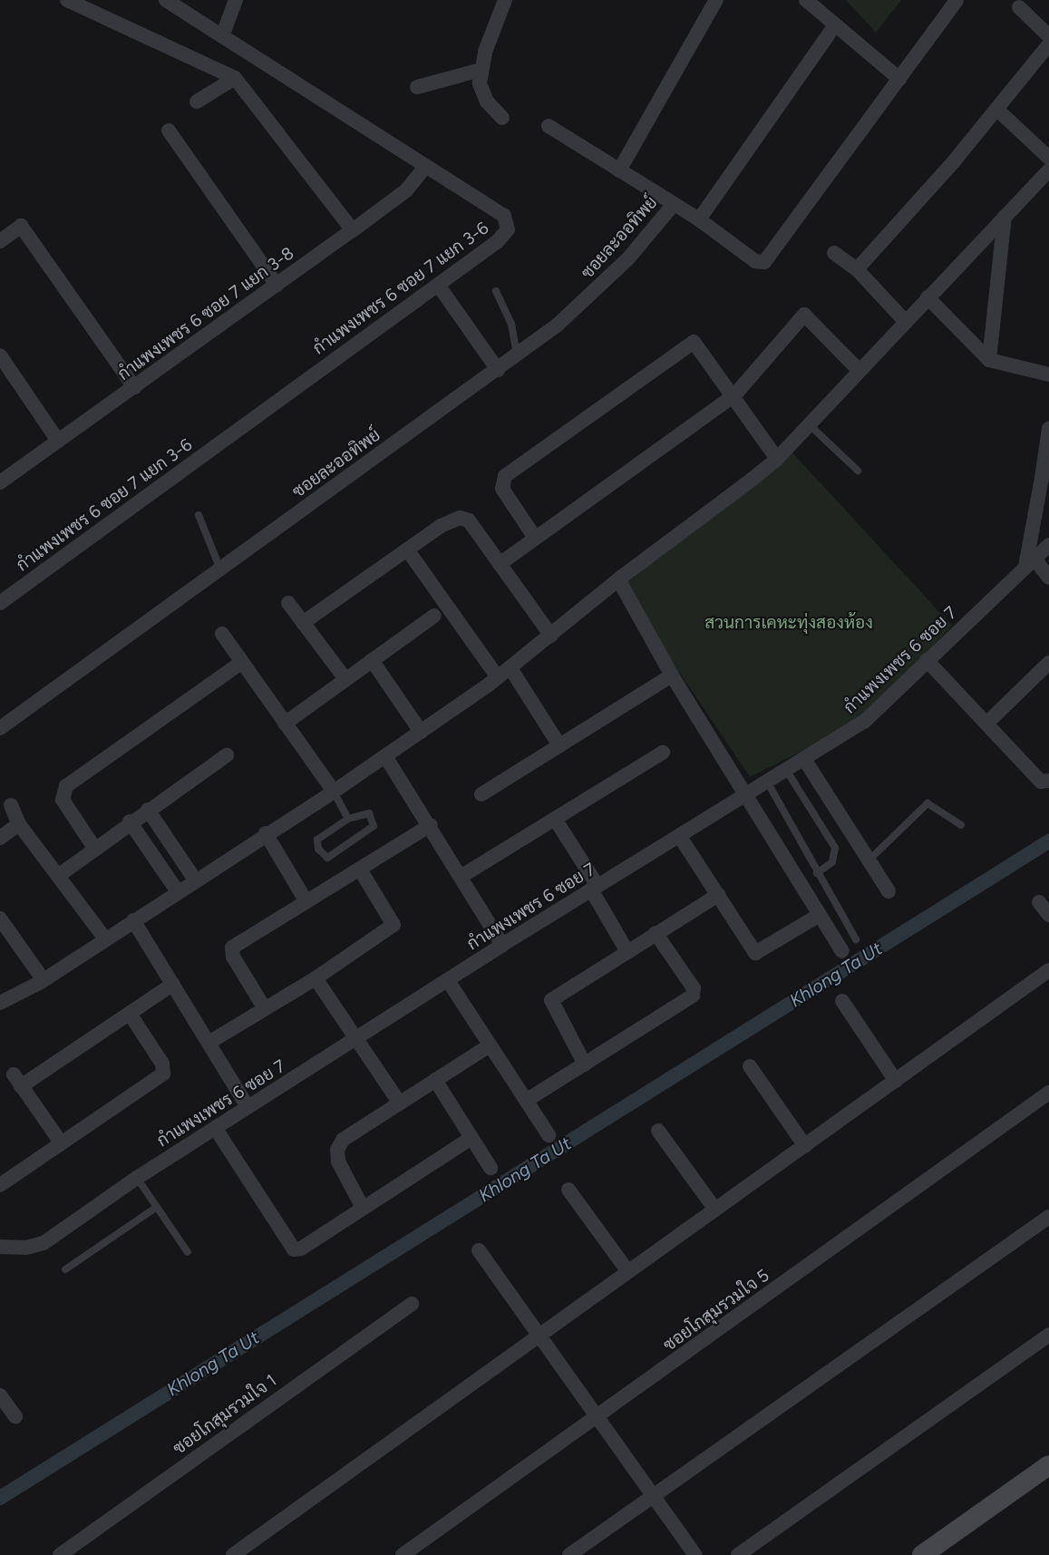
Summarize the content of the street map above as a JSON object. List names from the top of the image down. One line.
{"streets":{"street":["ซอยละออทิพย์","กำแพงเพชร 6 ซอย 7 แยก 3-6","กำแพงเพชร 6 ซอย 7 แยก 3-8","กำแพงเพชร 6 ซอย 7","ซอยโกสุมรวมใจ 5","ซอยโกสุมรวมใจ 1"]},"crossings":[["กำแพงเพชร 6 ซอย 7 แยก 3-6","กำแพงเพชร 6 ซอย 7 แยก 3-8"]],"water":["Khlong Ta Ut"],"parks":["สวนการเคหะทุ่งสองห้อง"]}
